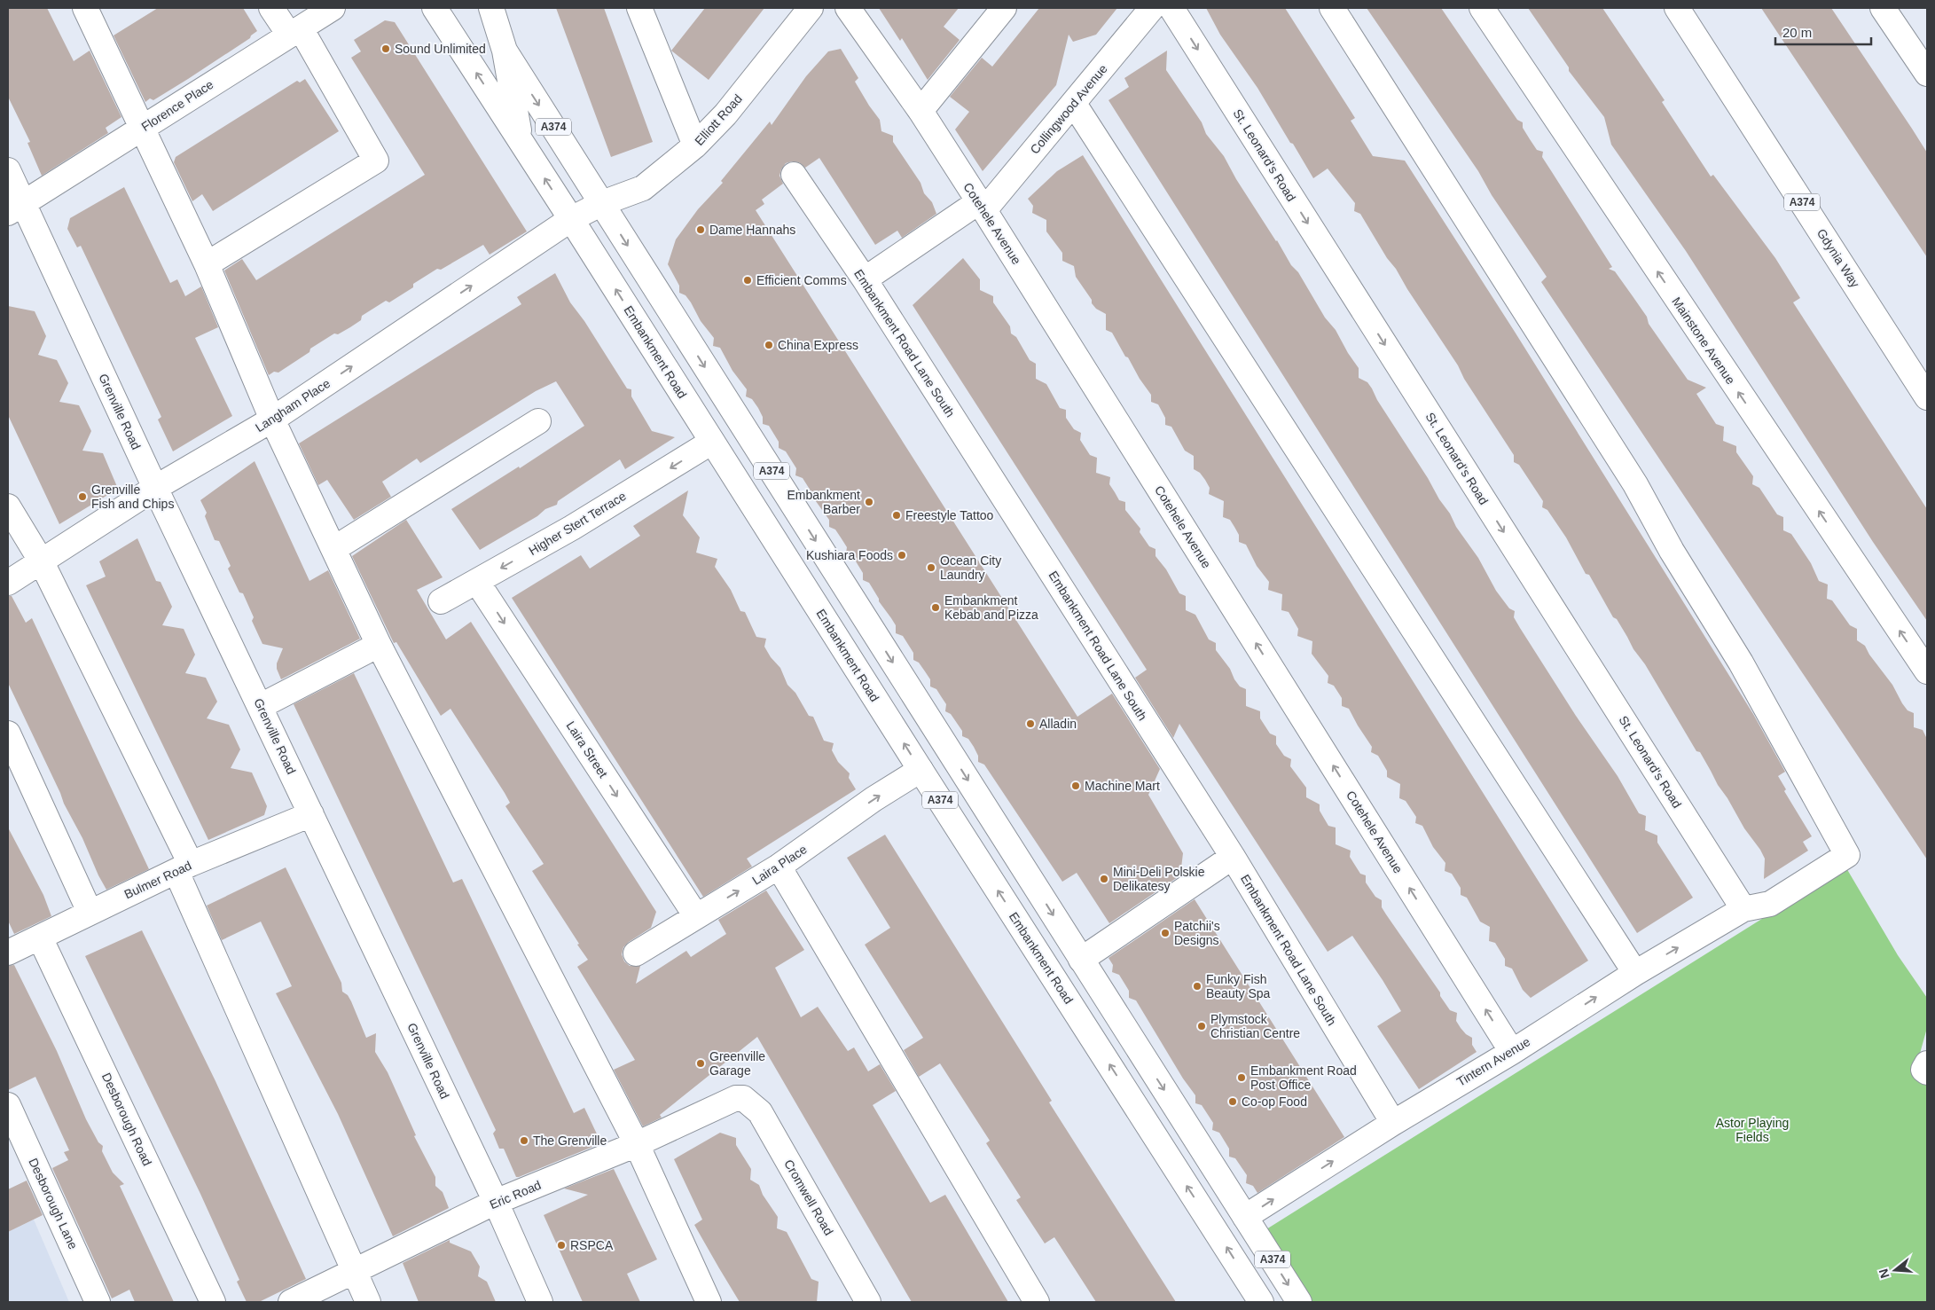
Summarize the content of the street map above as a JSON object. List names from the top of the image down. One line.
{"streets":{"street":["Florence Place","Collingwood Avenue","Elliott Road","A374","St. Leonard's Road","Cotehele Avenue","Gdynia Way","Mainstone Avenue","Embankment Road Lane South","Embankment Road","Langham Place","Grenville Road","Higher Stert Terrace","Laira Street","Laira Place","Bulmer Road","Tintern Avenue","Desborough Road","Eric Road","Cromwell Road","Desborough Lane"]},"crossings":[["Florence Place","Grenville Road"],["Collingwood Avenue","Cotehele Avenue"],["Collingwood Avenue","Embankment Road Lane South"],["Elliott Road","A374"],["Elliott Road","Embankment Road"],["Elliott Road","Langham Place"],["A374","Embankment Road"],["A374","Tintern Avenue"],["St. Leonard's Road","Tintern Avenue"],["Cotehele Avenue","Tintern Avenue"],["Embankment Road Lane South","Tintern Avenue"],["Embankment Road","Langham Place"],["Embankment Road","Higher Stert Terrace"],["Embankment Road","Laira Place"],["Langham Place","Grenville Road"],["Grenville Road","Bulmer Road"],["Grenville Road","Eric Road"],["Higher Stert Terrace","Laira Street"],["Laira Street","Laira Place"],["Bulmer Road","Desborough Road"],["Eric Road","Cromwell Road"]],"one_way":["Mainstone Avenue","Laira Place"],"parks":["Astor Playing Fields"],"places":["Sound Unlimited","Dame Hannahs","Efficient Comms","China Express","Grenville Fish and Chips","Embankment Barber","Freestyle Tattoo","Kushiara Foods","Ocean City Laundry","Embankment Kebab and Pizza","Alladin","Machine Mart","Mini-Deli Polskie Delikatesy","Patchii's Designs","Funky Fish Beauty Spa","Plymstock Christian Centre","Greenville Garage","Embankment Road Post Office","Co-op Food","The Grenville","RSPCA"],"scale_bar":"20 m","north":"left"}
